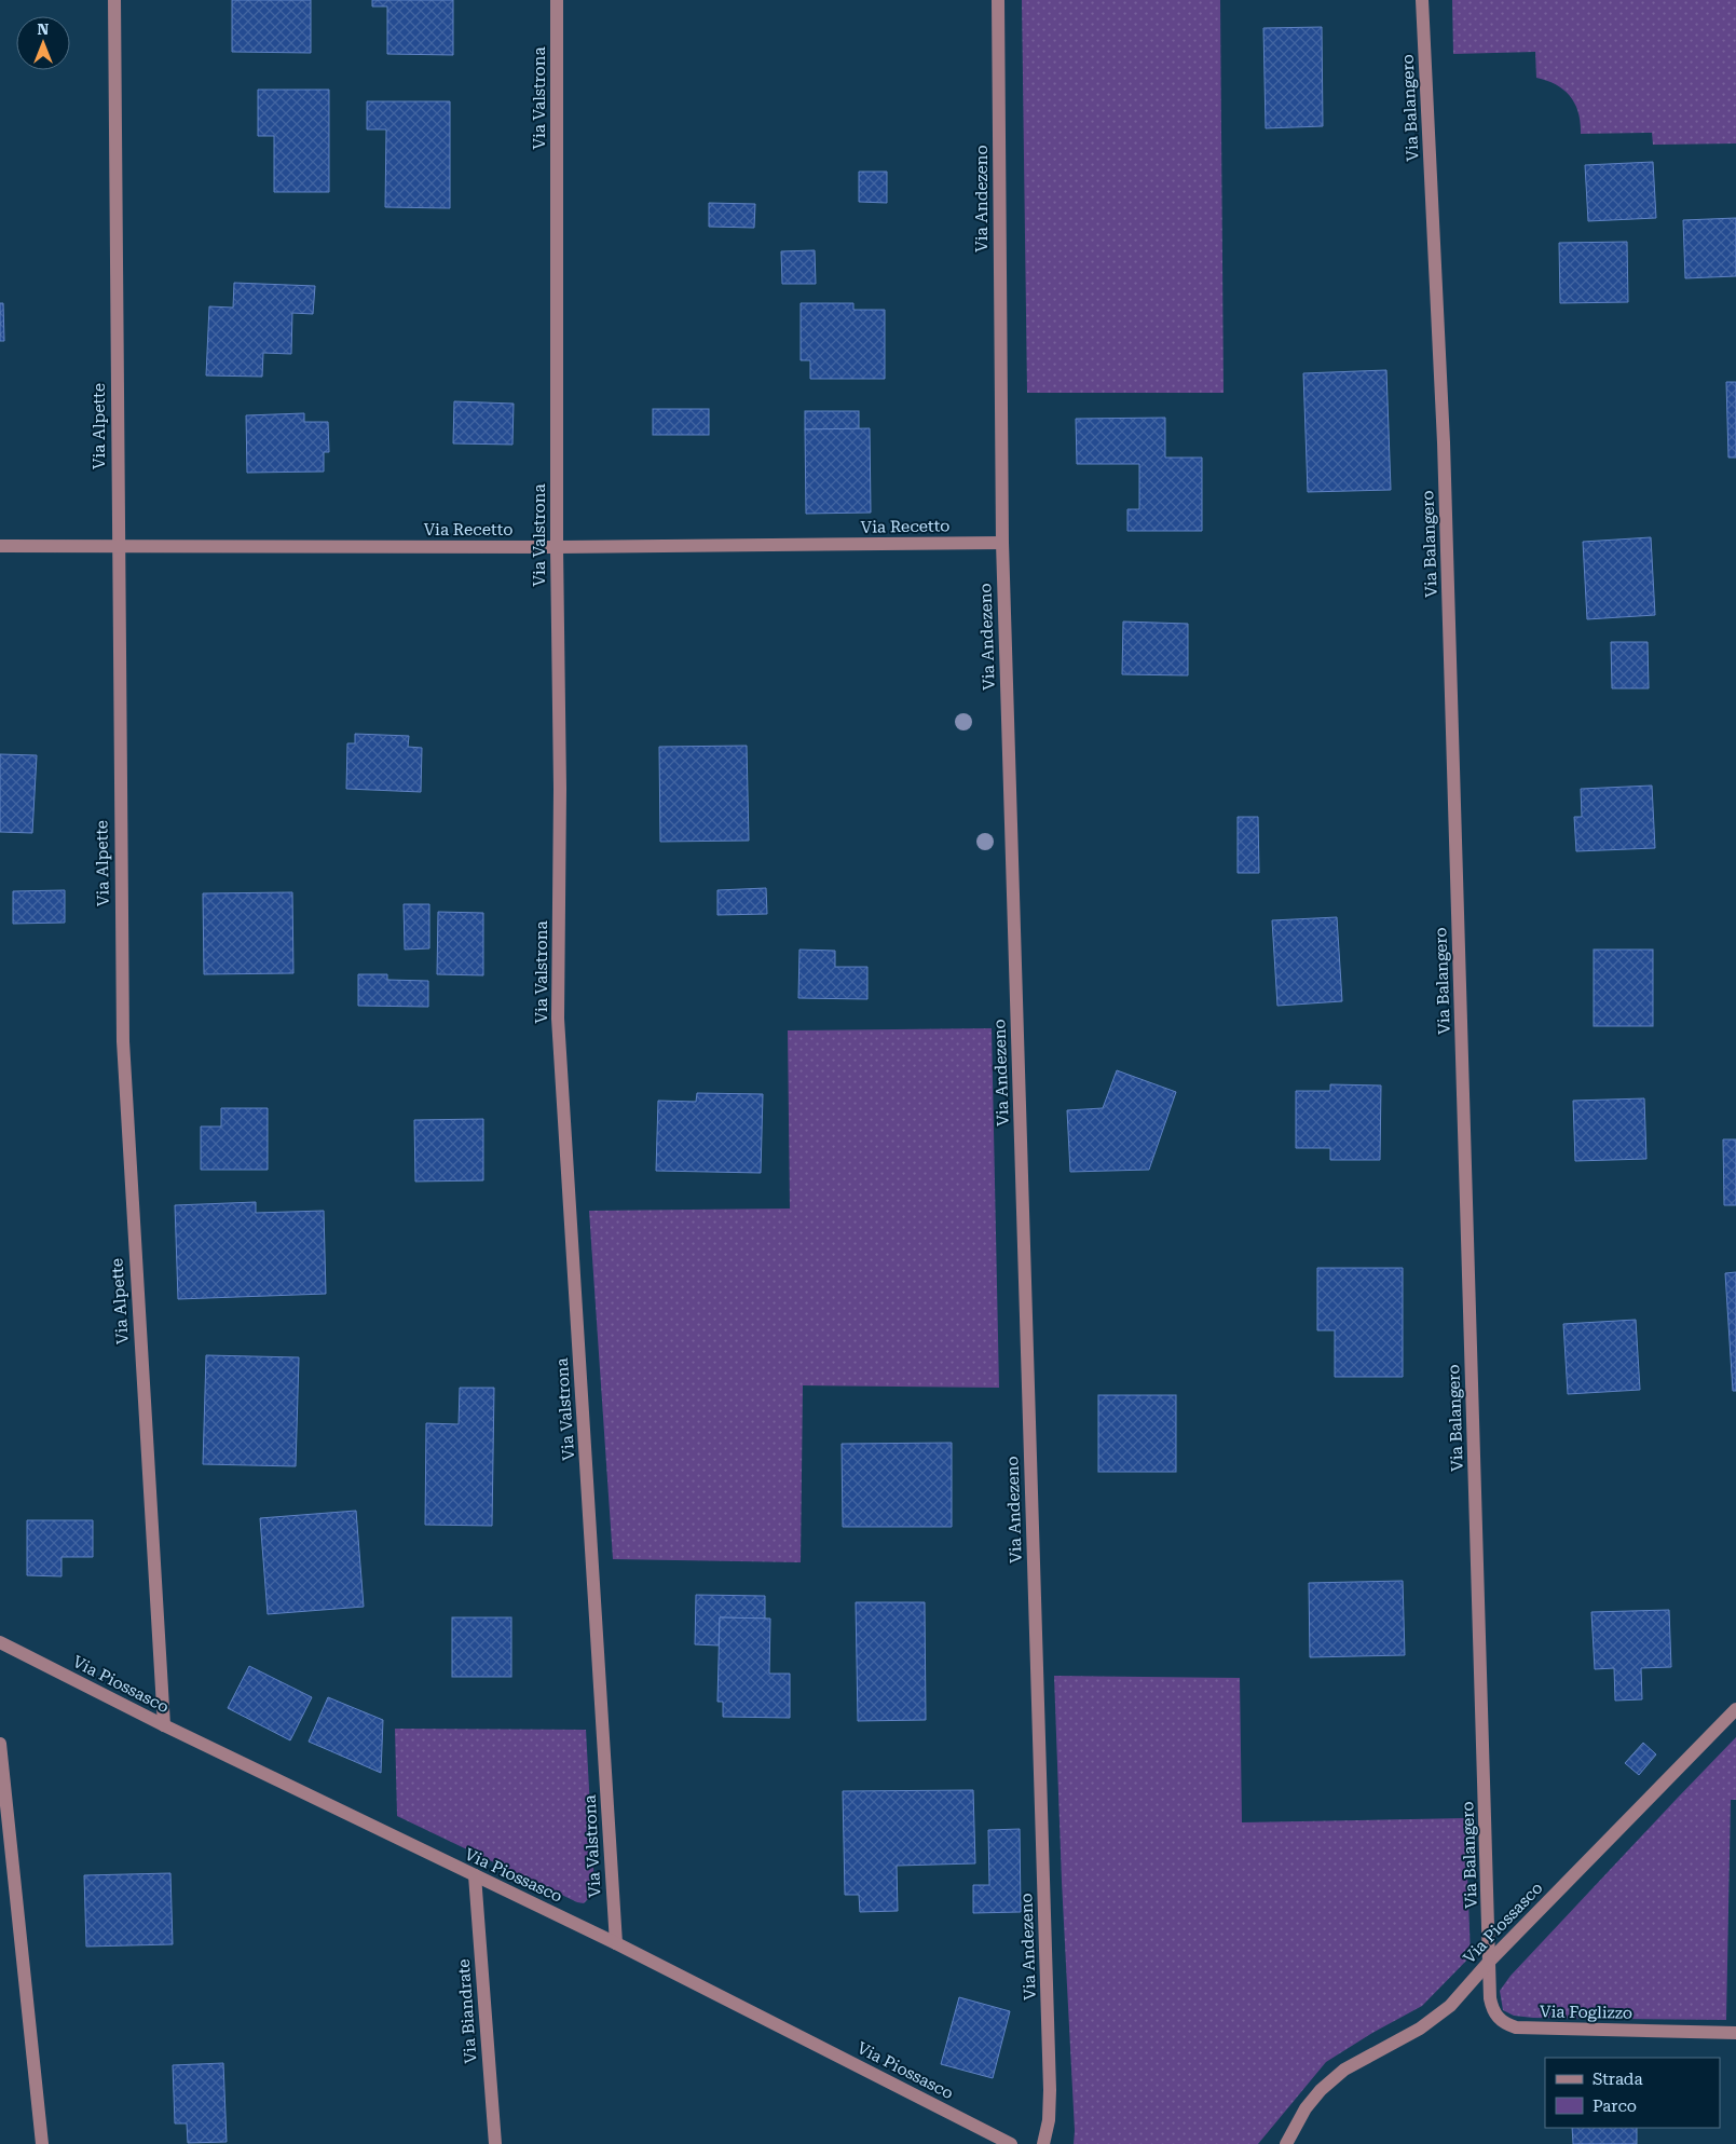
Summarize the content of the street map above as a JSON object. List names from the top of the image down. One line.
{"streets":{"street":["Via Valstrona","Via Balangero","Via Andezeno","Via Alpette","Via Recetto","Via Piossasco","Via Biandrate","Via Foglizzo"]},"crossings":[["Via Valstrona","Via Recetto"],["Via Valstrona","Via Piossasco"],["Via Balangero","Via Piossasco"],["Via Balangero","Via Foglizzo"],["Via Andezeno","Via Recetto"],["Via Alpette","Via Recetto"],["Via Alpette","Via Piossasco"],["Via Piossasco","Via Biandrate"],["Via Piossasco","Via Foglizzo"]],"legend":["Strada","Parco"],"north":"top"}
